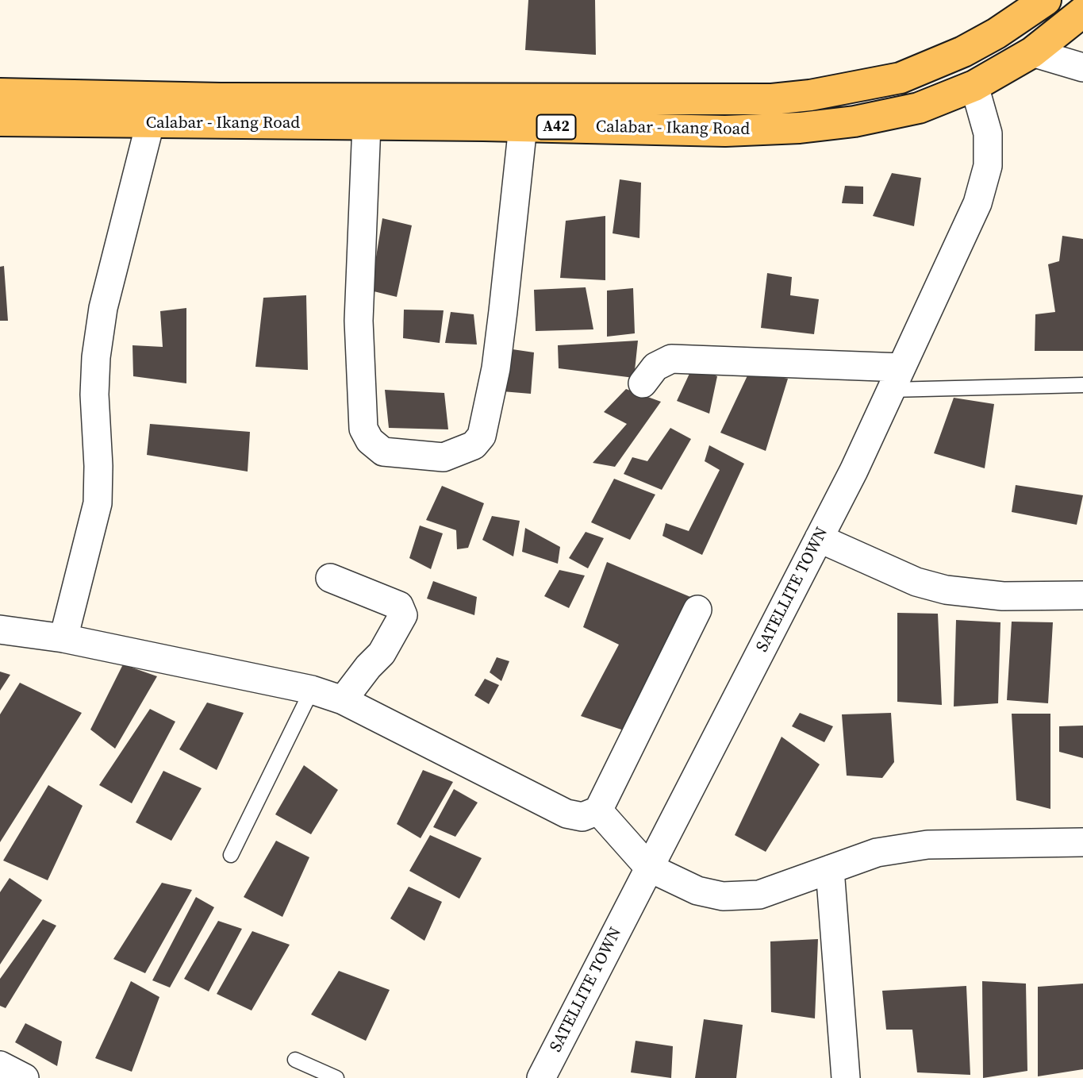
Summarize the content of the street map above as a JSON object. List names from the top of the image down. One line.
{"streets":{"main road":["Calabar - Ikang Road","A42"],"street":["SATELLITE TOWN"]},"crossings":[["Calabar - Ikang Road","SATELLITE TOWN"]]}
